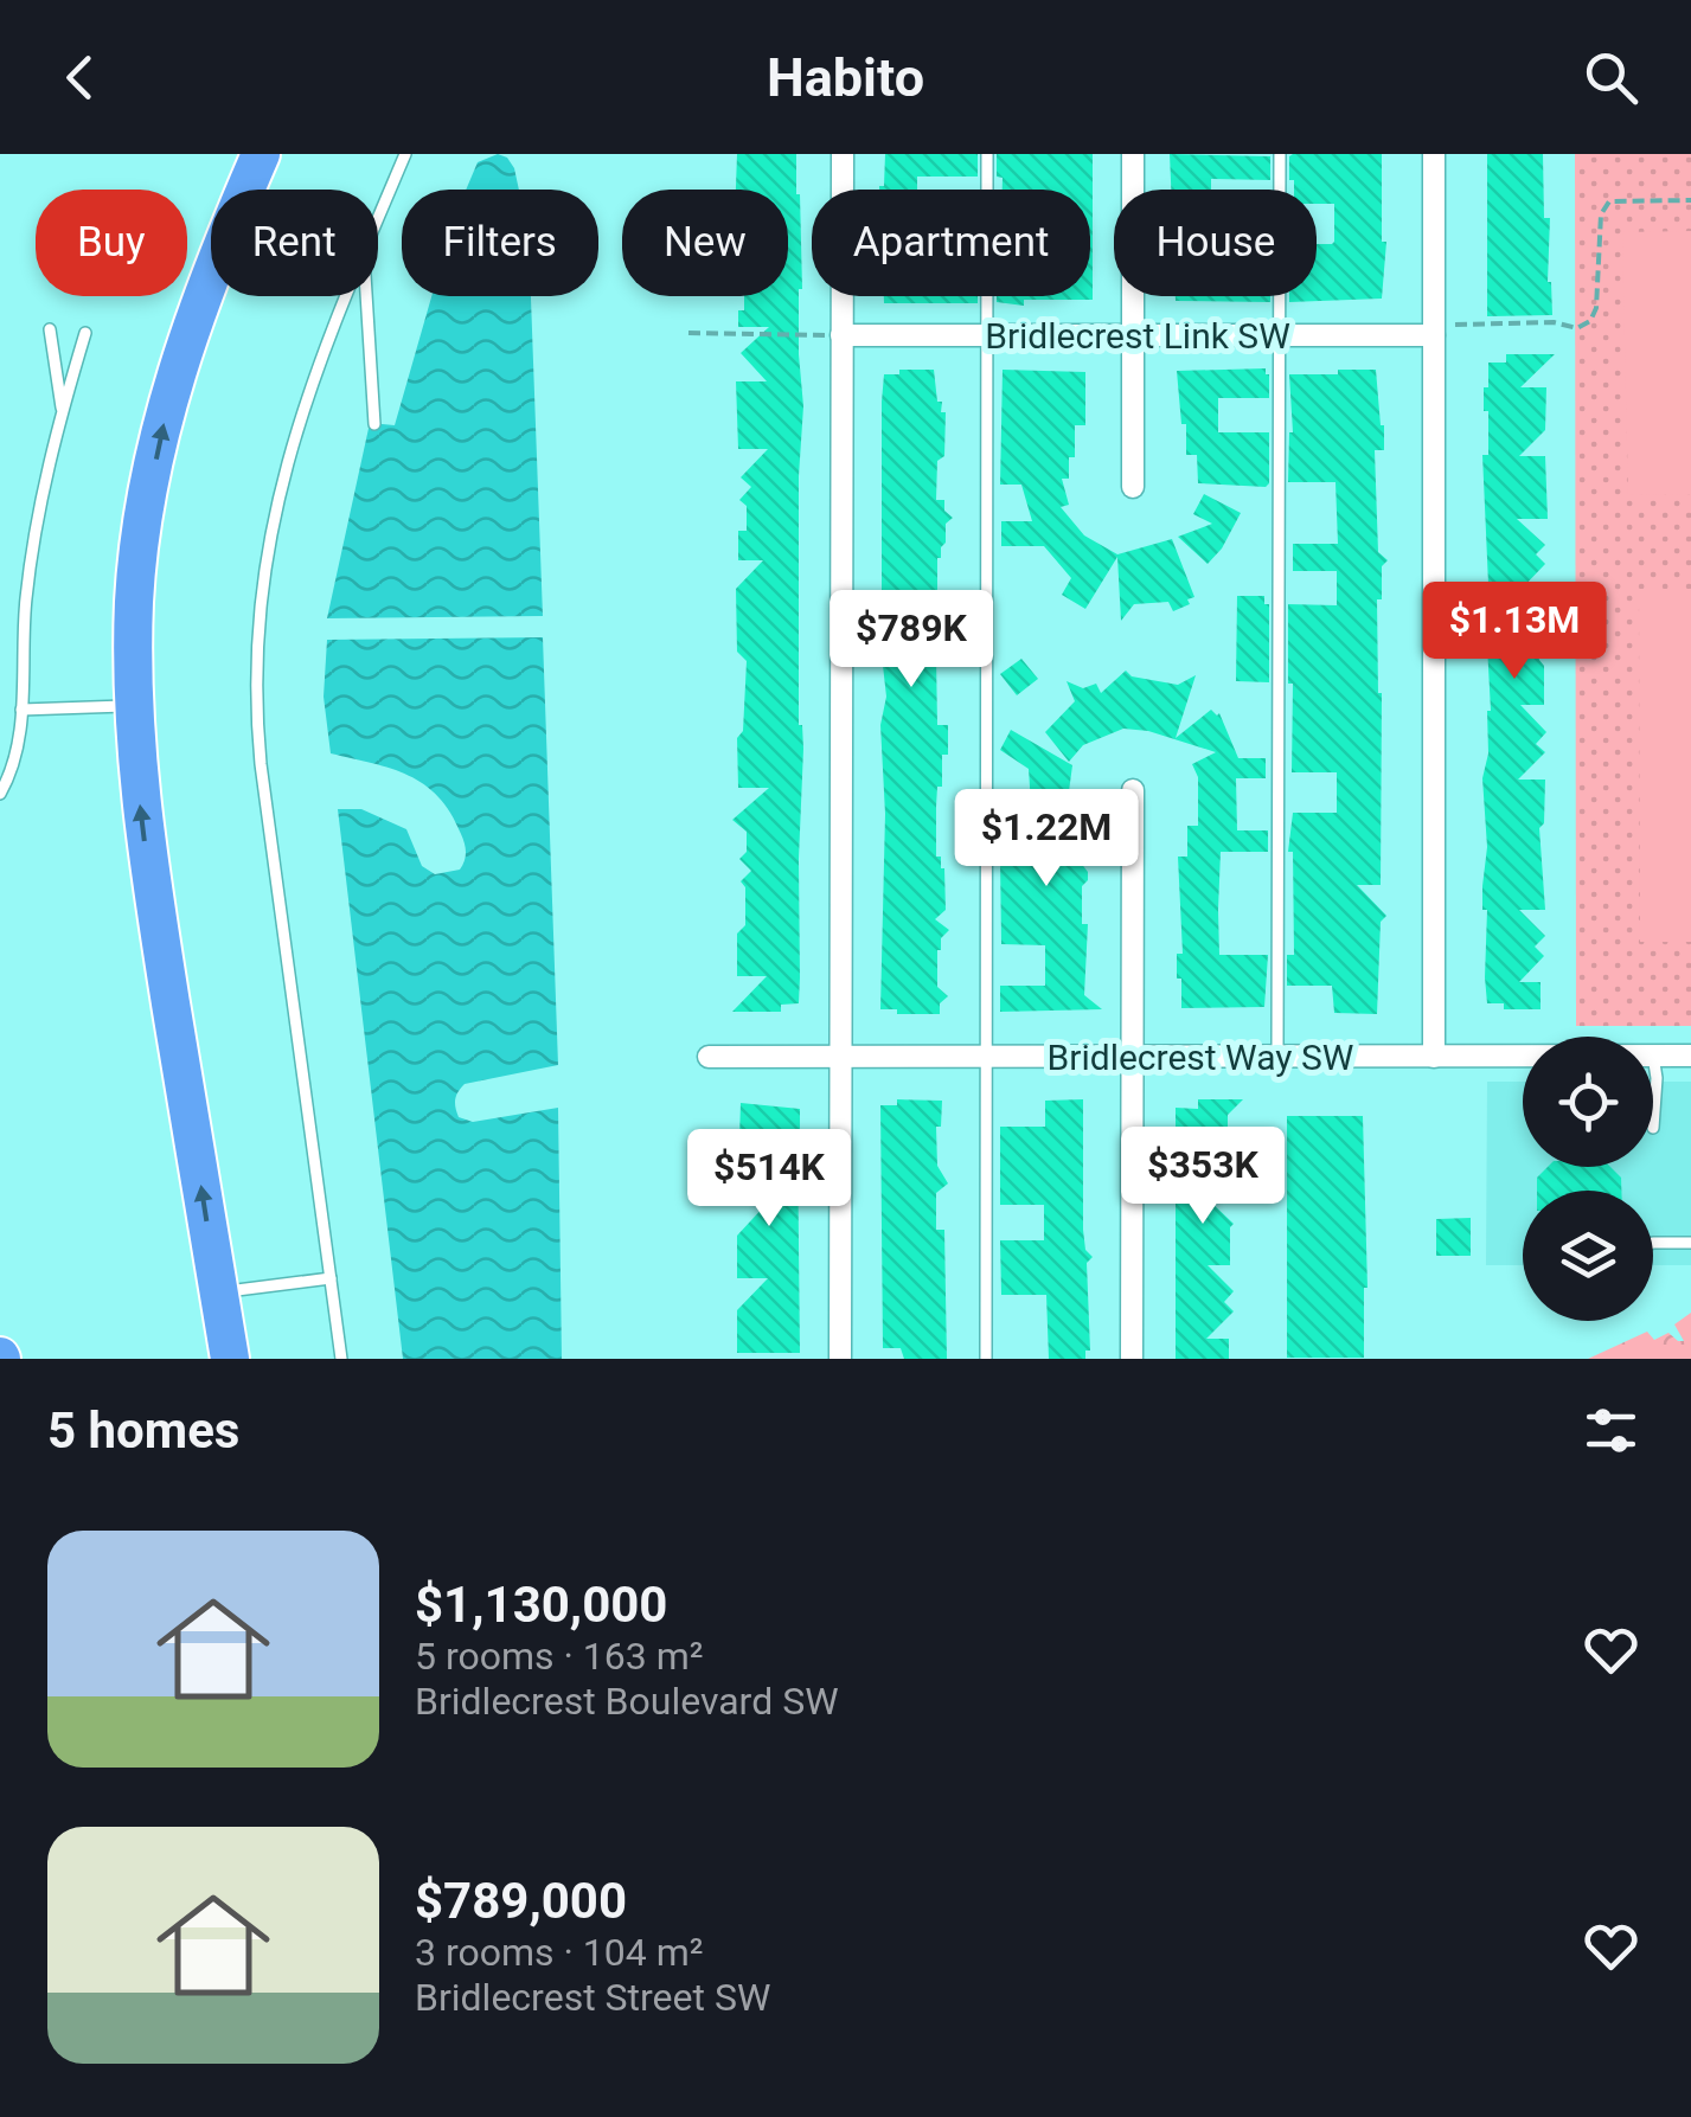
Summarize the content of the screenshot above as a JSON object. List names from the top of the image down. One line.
{"streets":{"street":["Bridlecrest Link SW","Bridlecrest Way SW"]},"page":{"header":"Habito","chip":["Buy","Rent","Filters","New","Apartment","House"],"price":["$1.13M","$789K","$1.22M","$353K","$514K"],"heading":"5 homes","list":[{"name":"$1,130,000","note":"5 rooms · 163 m² · Bridlecrest Boulevard SW"},{"name":"$789,000","note":"3 rooms · 104 m² · Bridlecrest Street SW"}]}}
